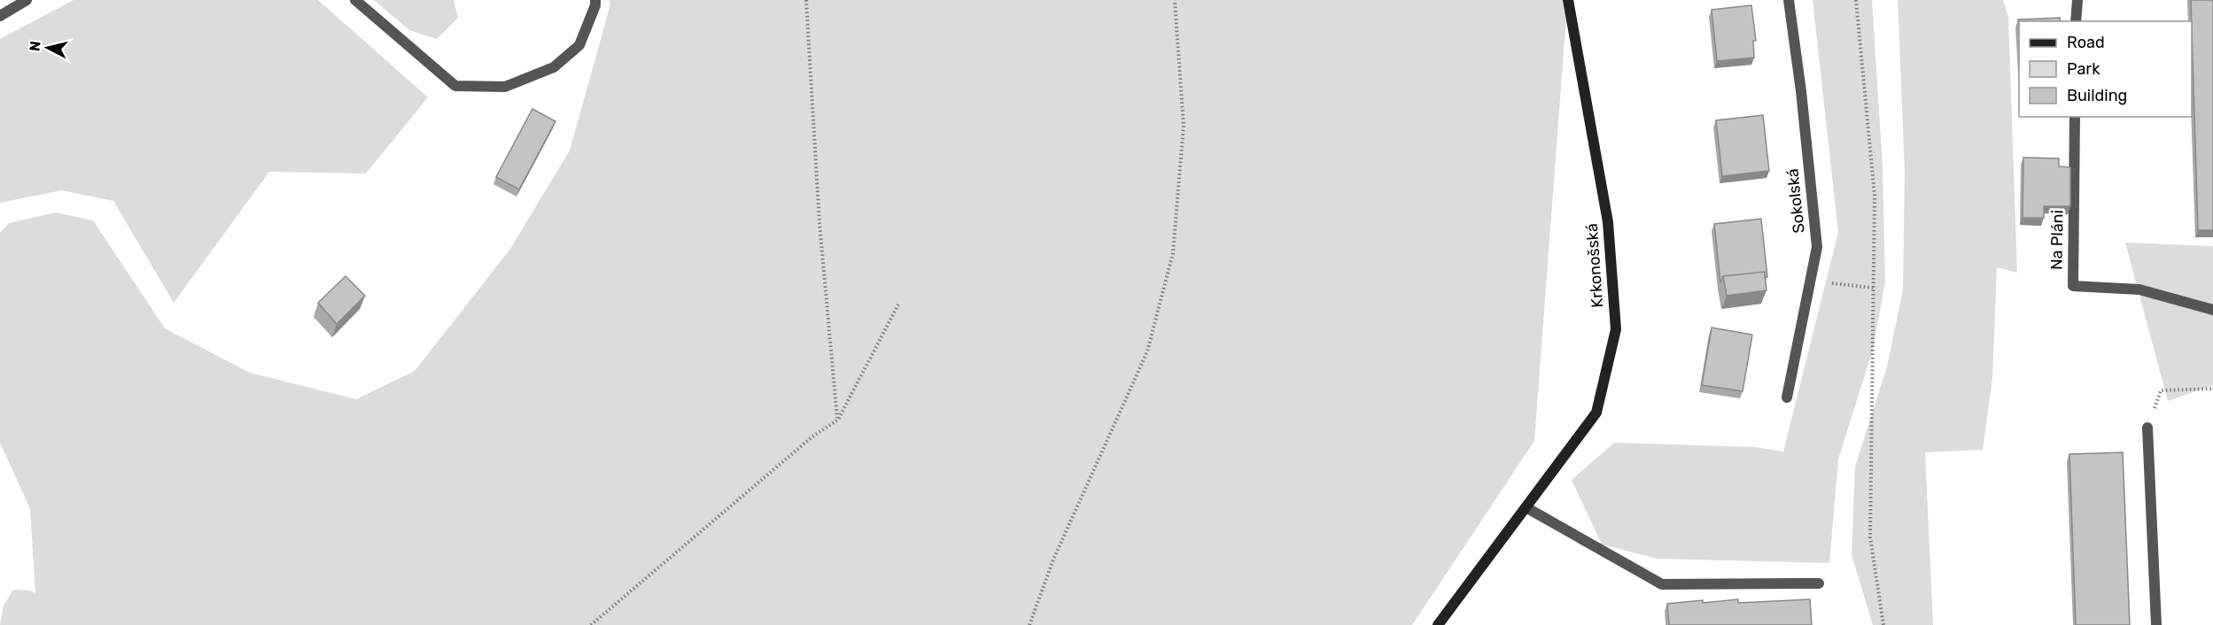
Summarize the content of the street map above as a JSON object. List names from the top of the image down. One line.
{"streets":{"street":["Sokolská","Na Pláni","Krkonošská"]},"legend":["Road","Park","Building"],"north":"left"}
